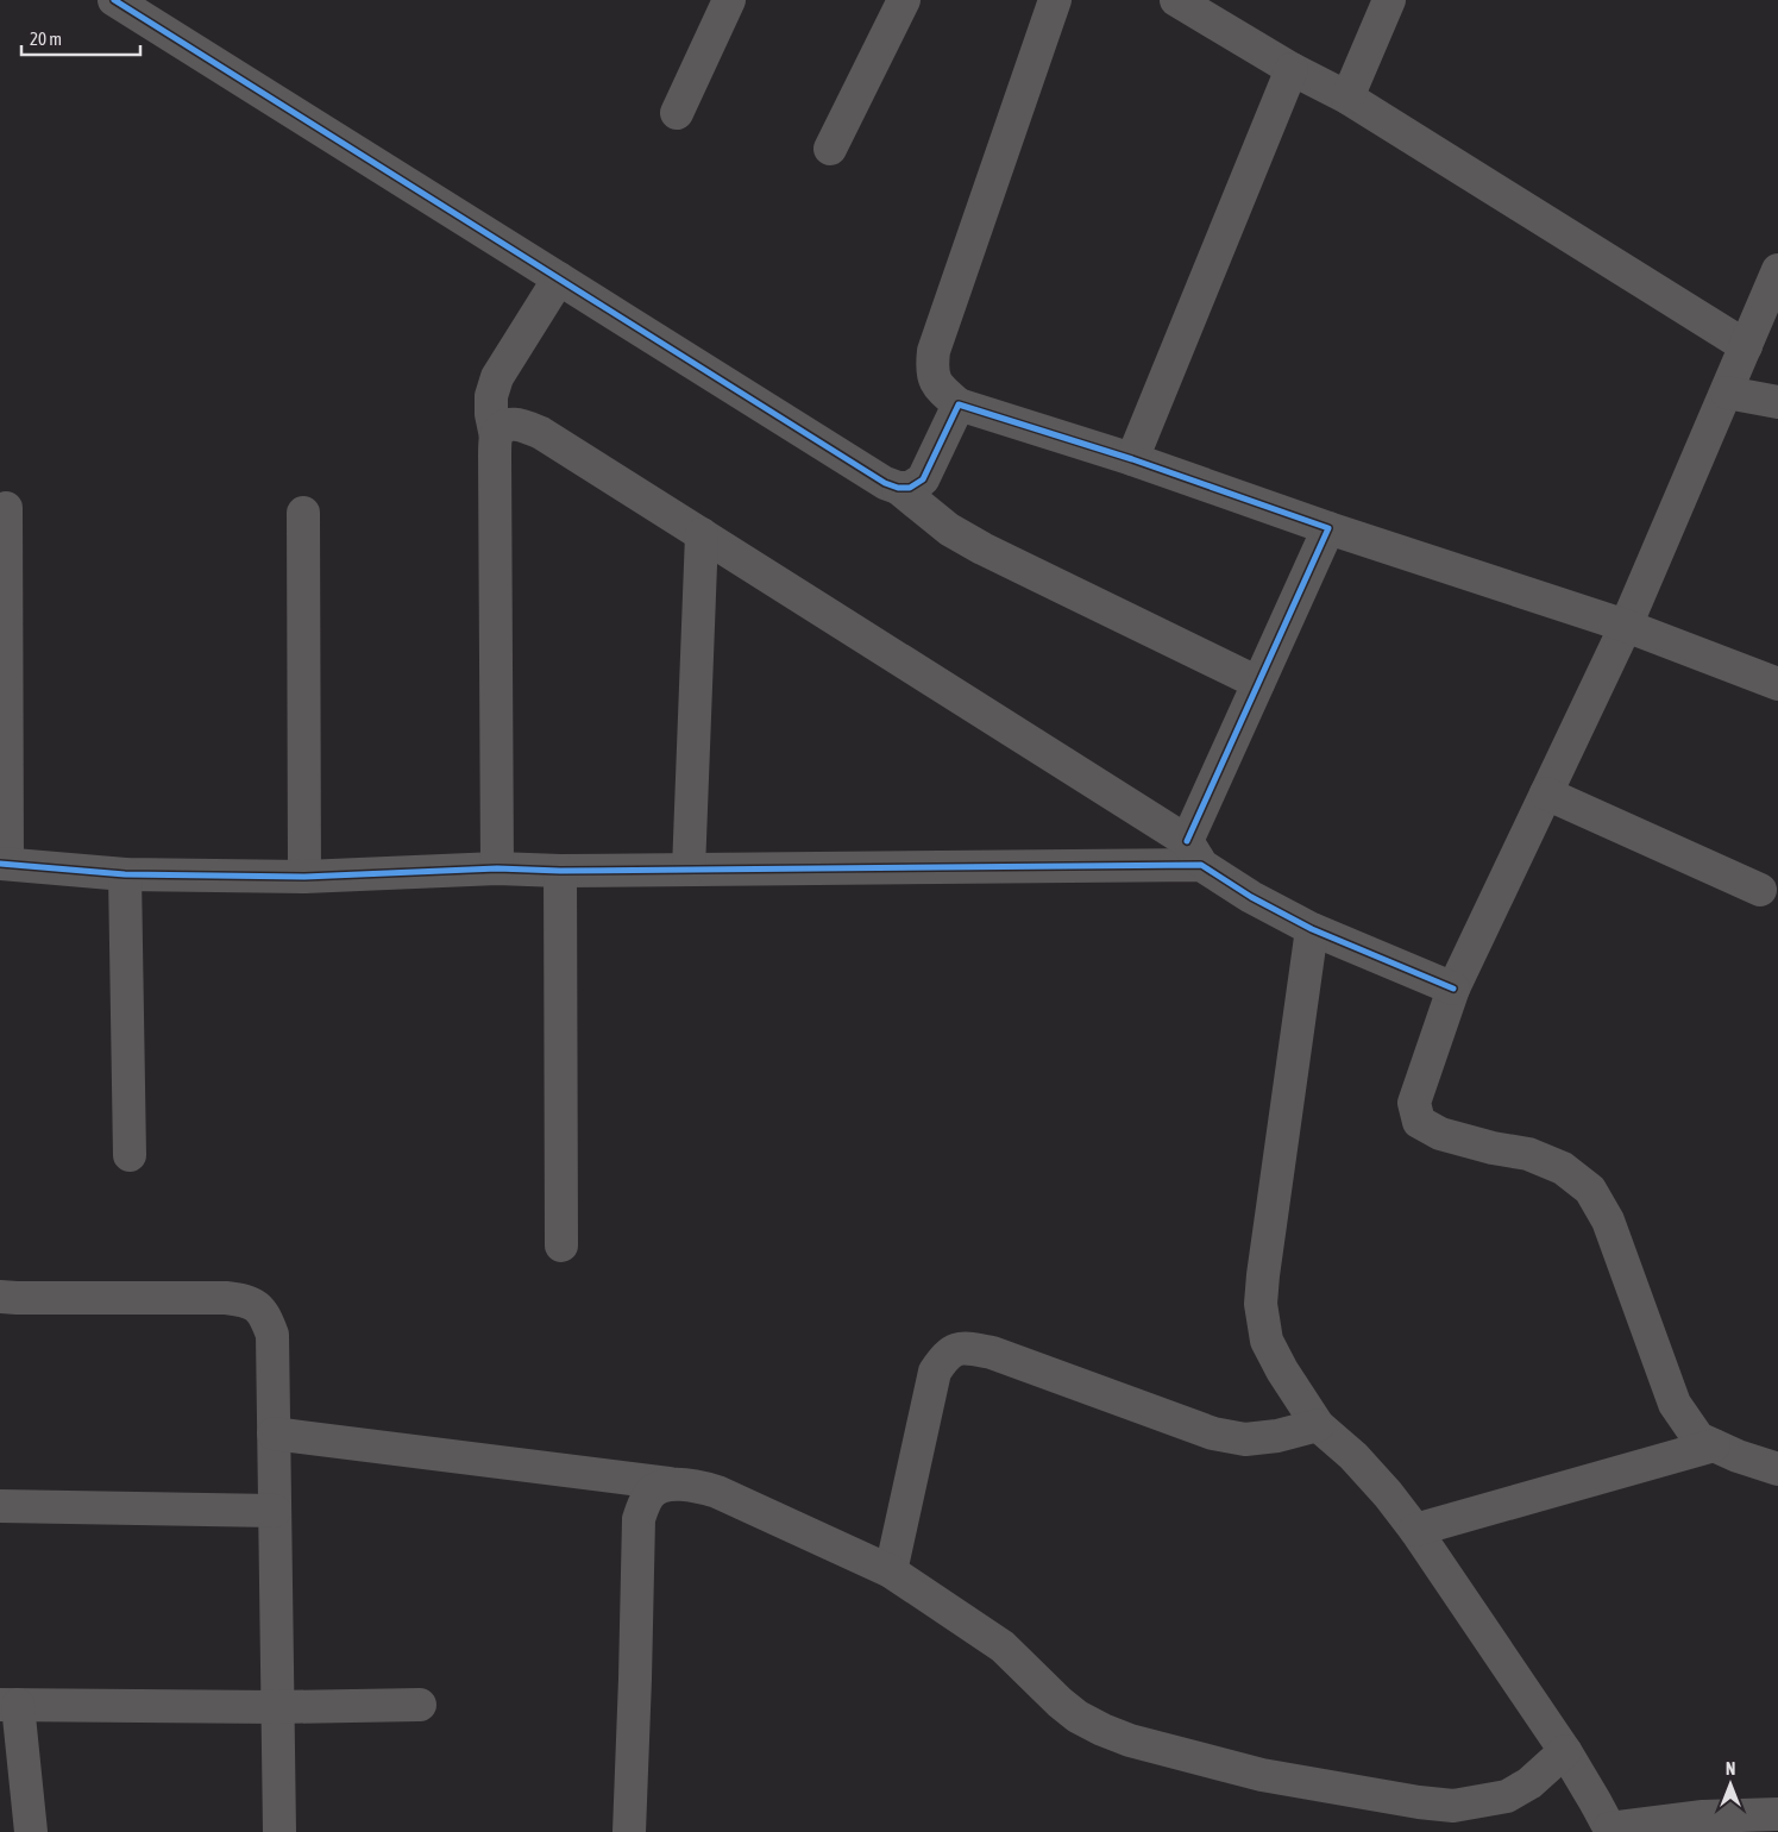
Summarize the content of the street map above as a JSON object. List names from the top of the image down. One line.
{"scale_bar":"20 m","north":"top"}
